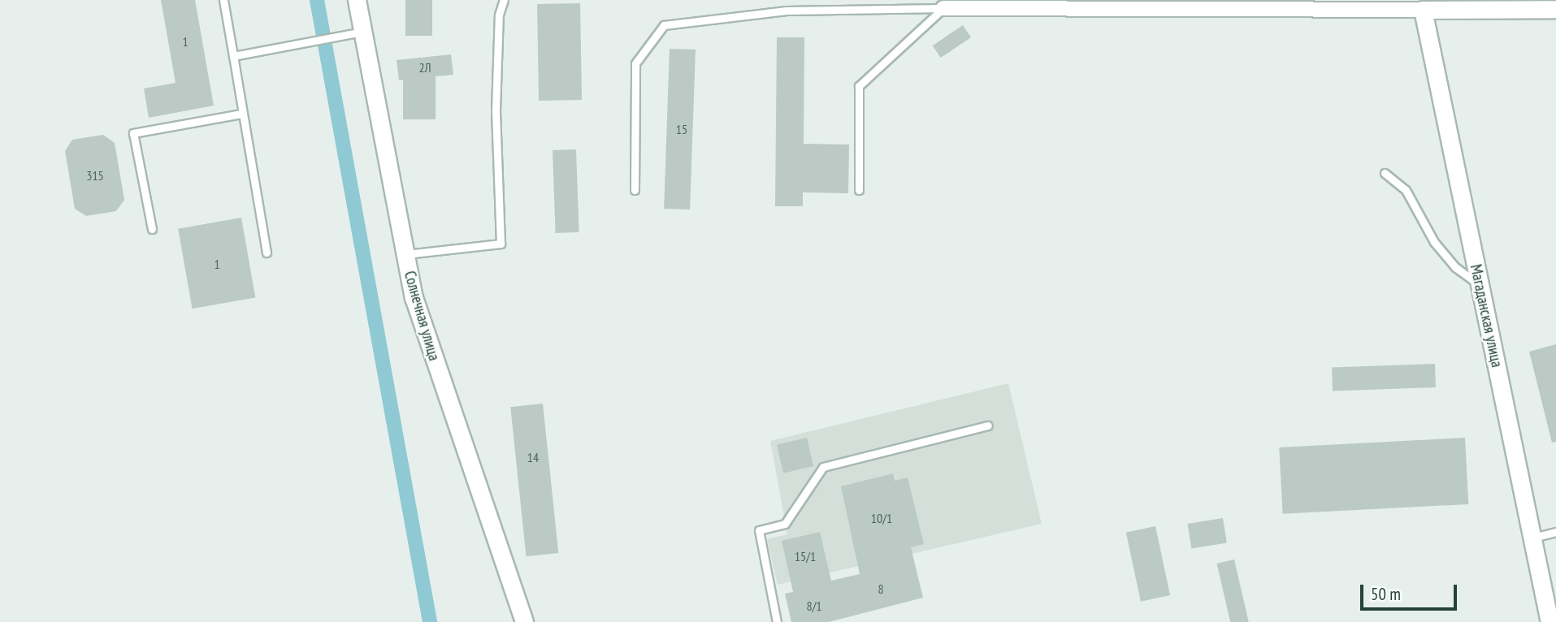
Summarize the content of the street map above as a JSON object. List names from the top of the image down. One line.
{"streets":{"street":["Солнечная улица","Магаданская улица"]},"house_numbers":["1","2Л","15","315","1","14","10/1","15/1","8","8/1"],"scale_bar":"50 m"}
